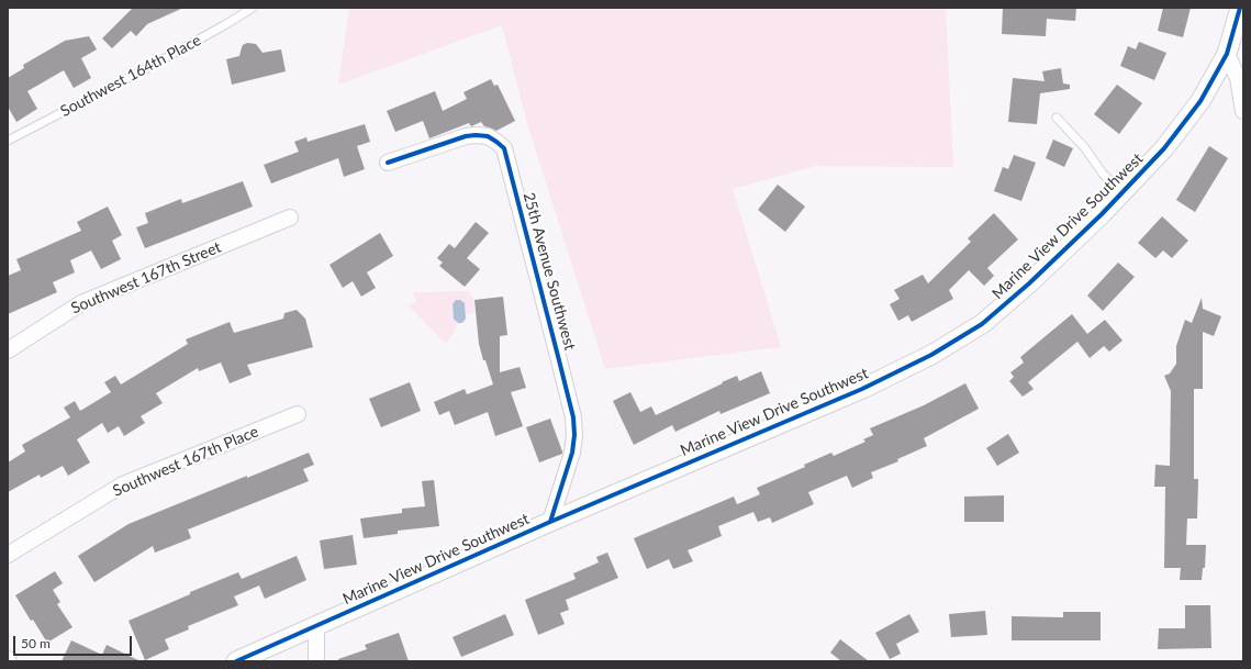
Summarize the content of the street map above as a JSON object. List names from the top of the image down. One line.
{"streets":{"street":["Marine View Drive Southwest","25th Avenue Southwest","Southwest 167th Street","Southwest 167th Place"],"lane":["Southwest 164th Place"]},"crossings":[["Marine View Drive Southwest","25th Avenue Southwest"]],"scale_bar":"50 m"}
